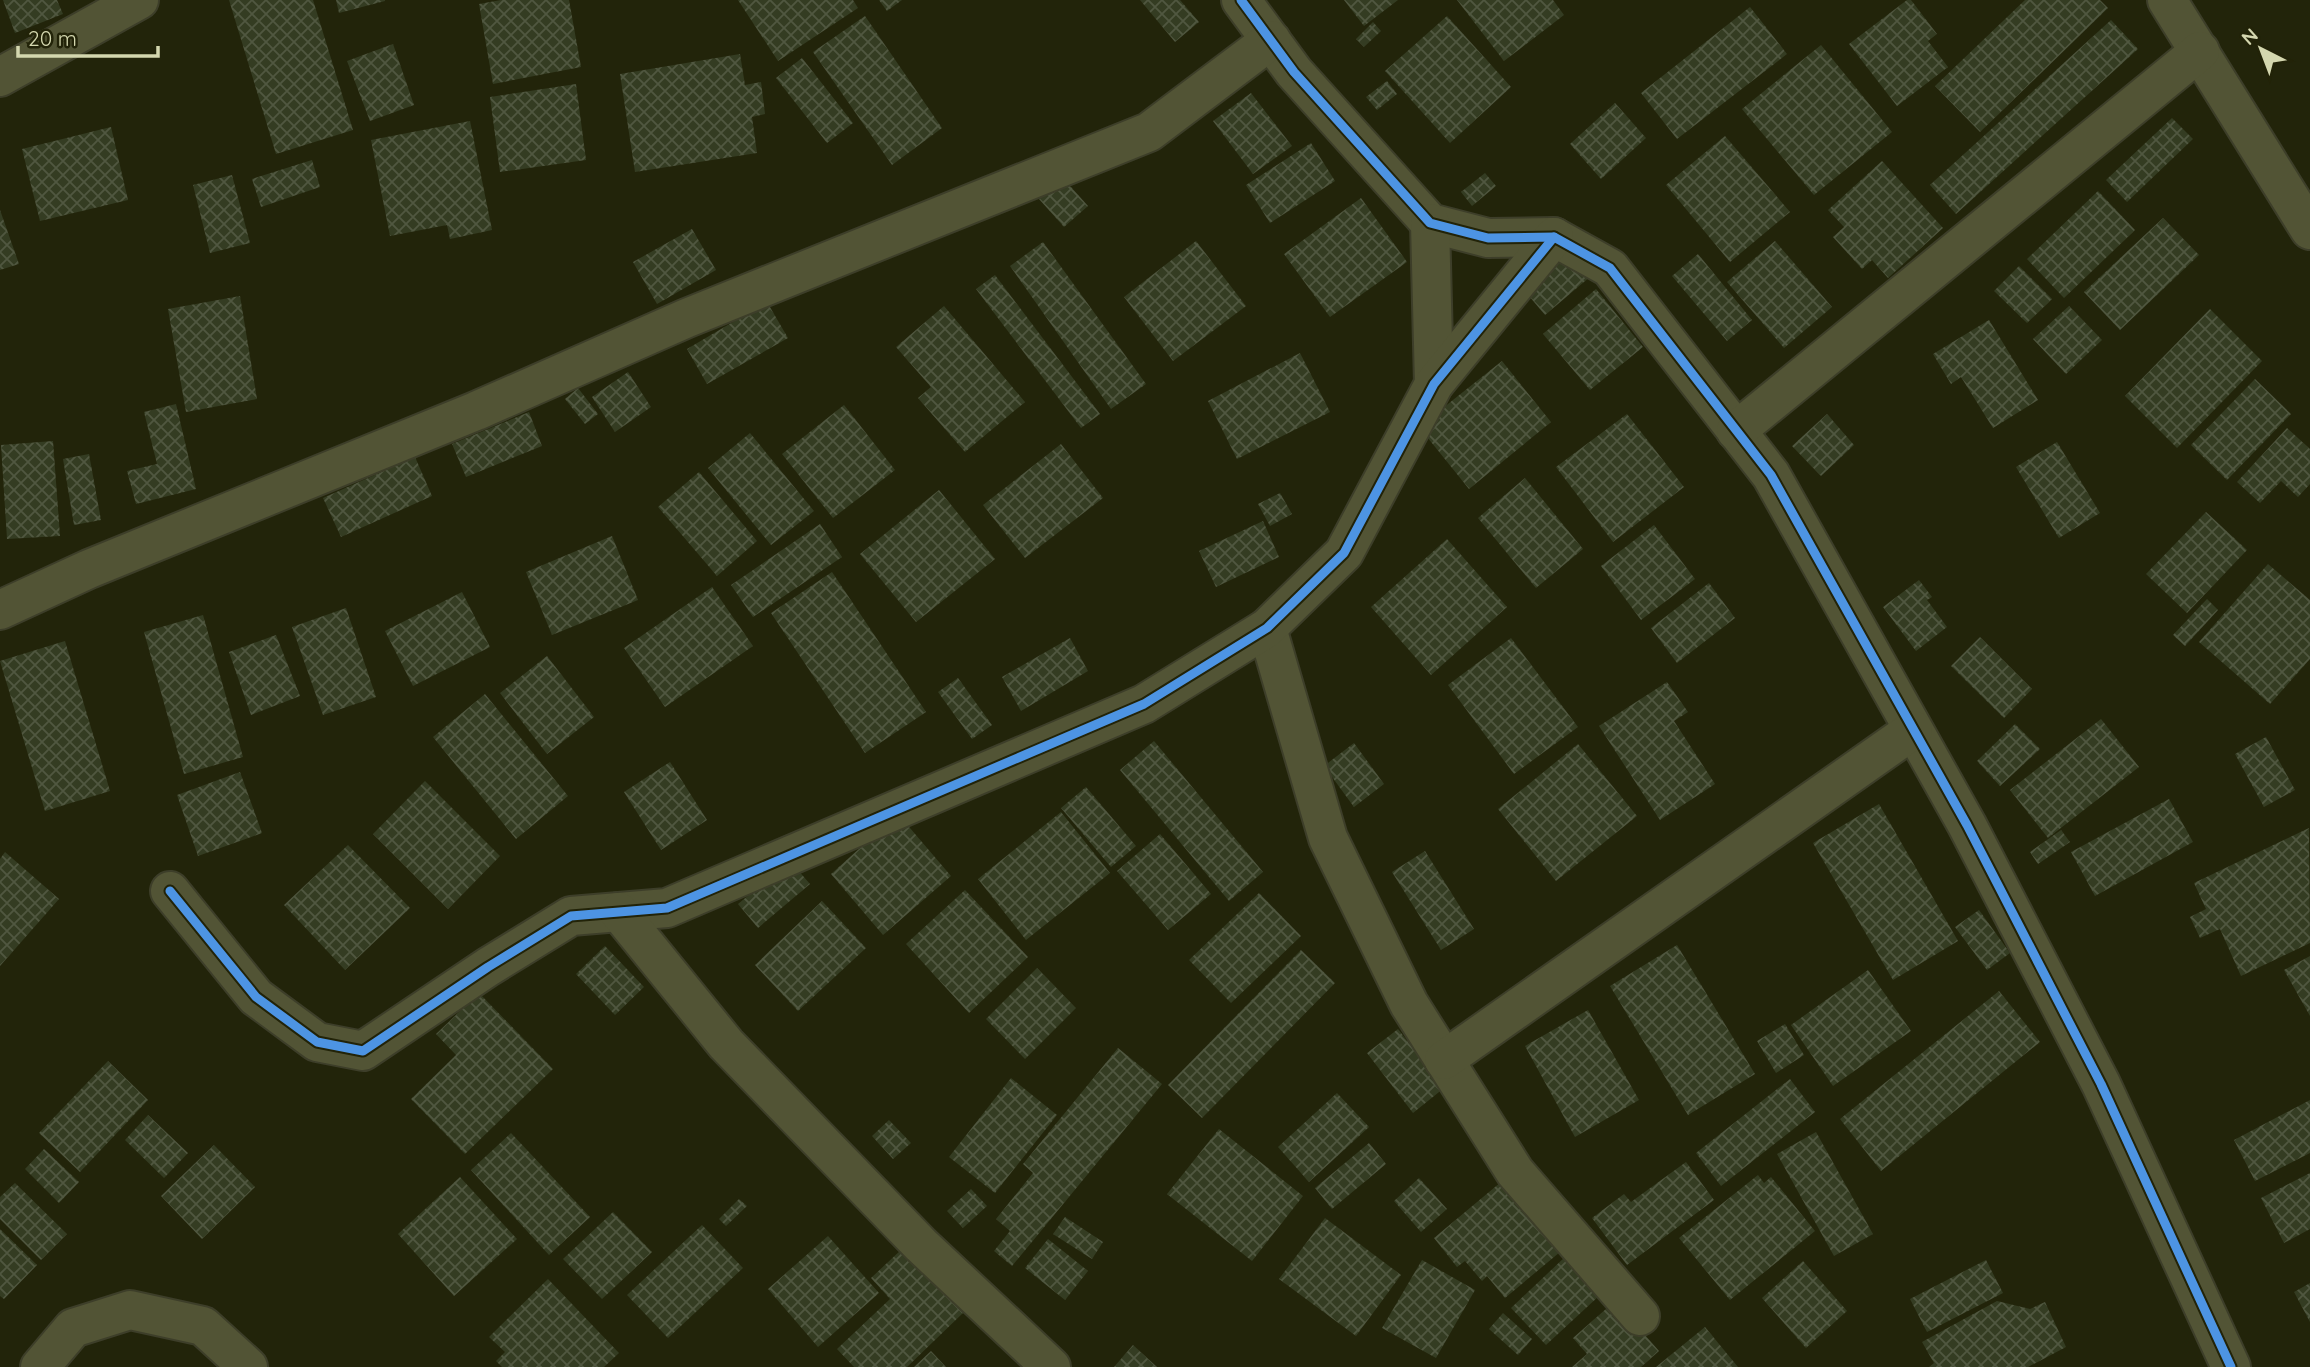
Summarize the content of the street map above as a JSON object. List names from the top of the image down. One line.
{"scale_bar":"20 m","north":"top left"}
